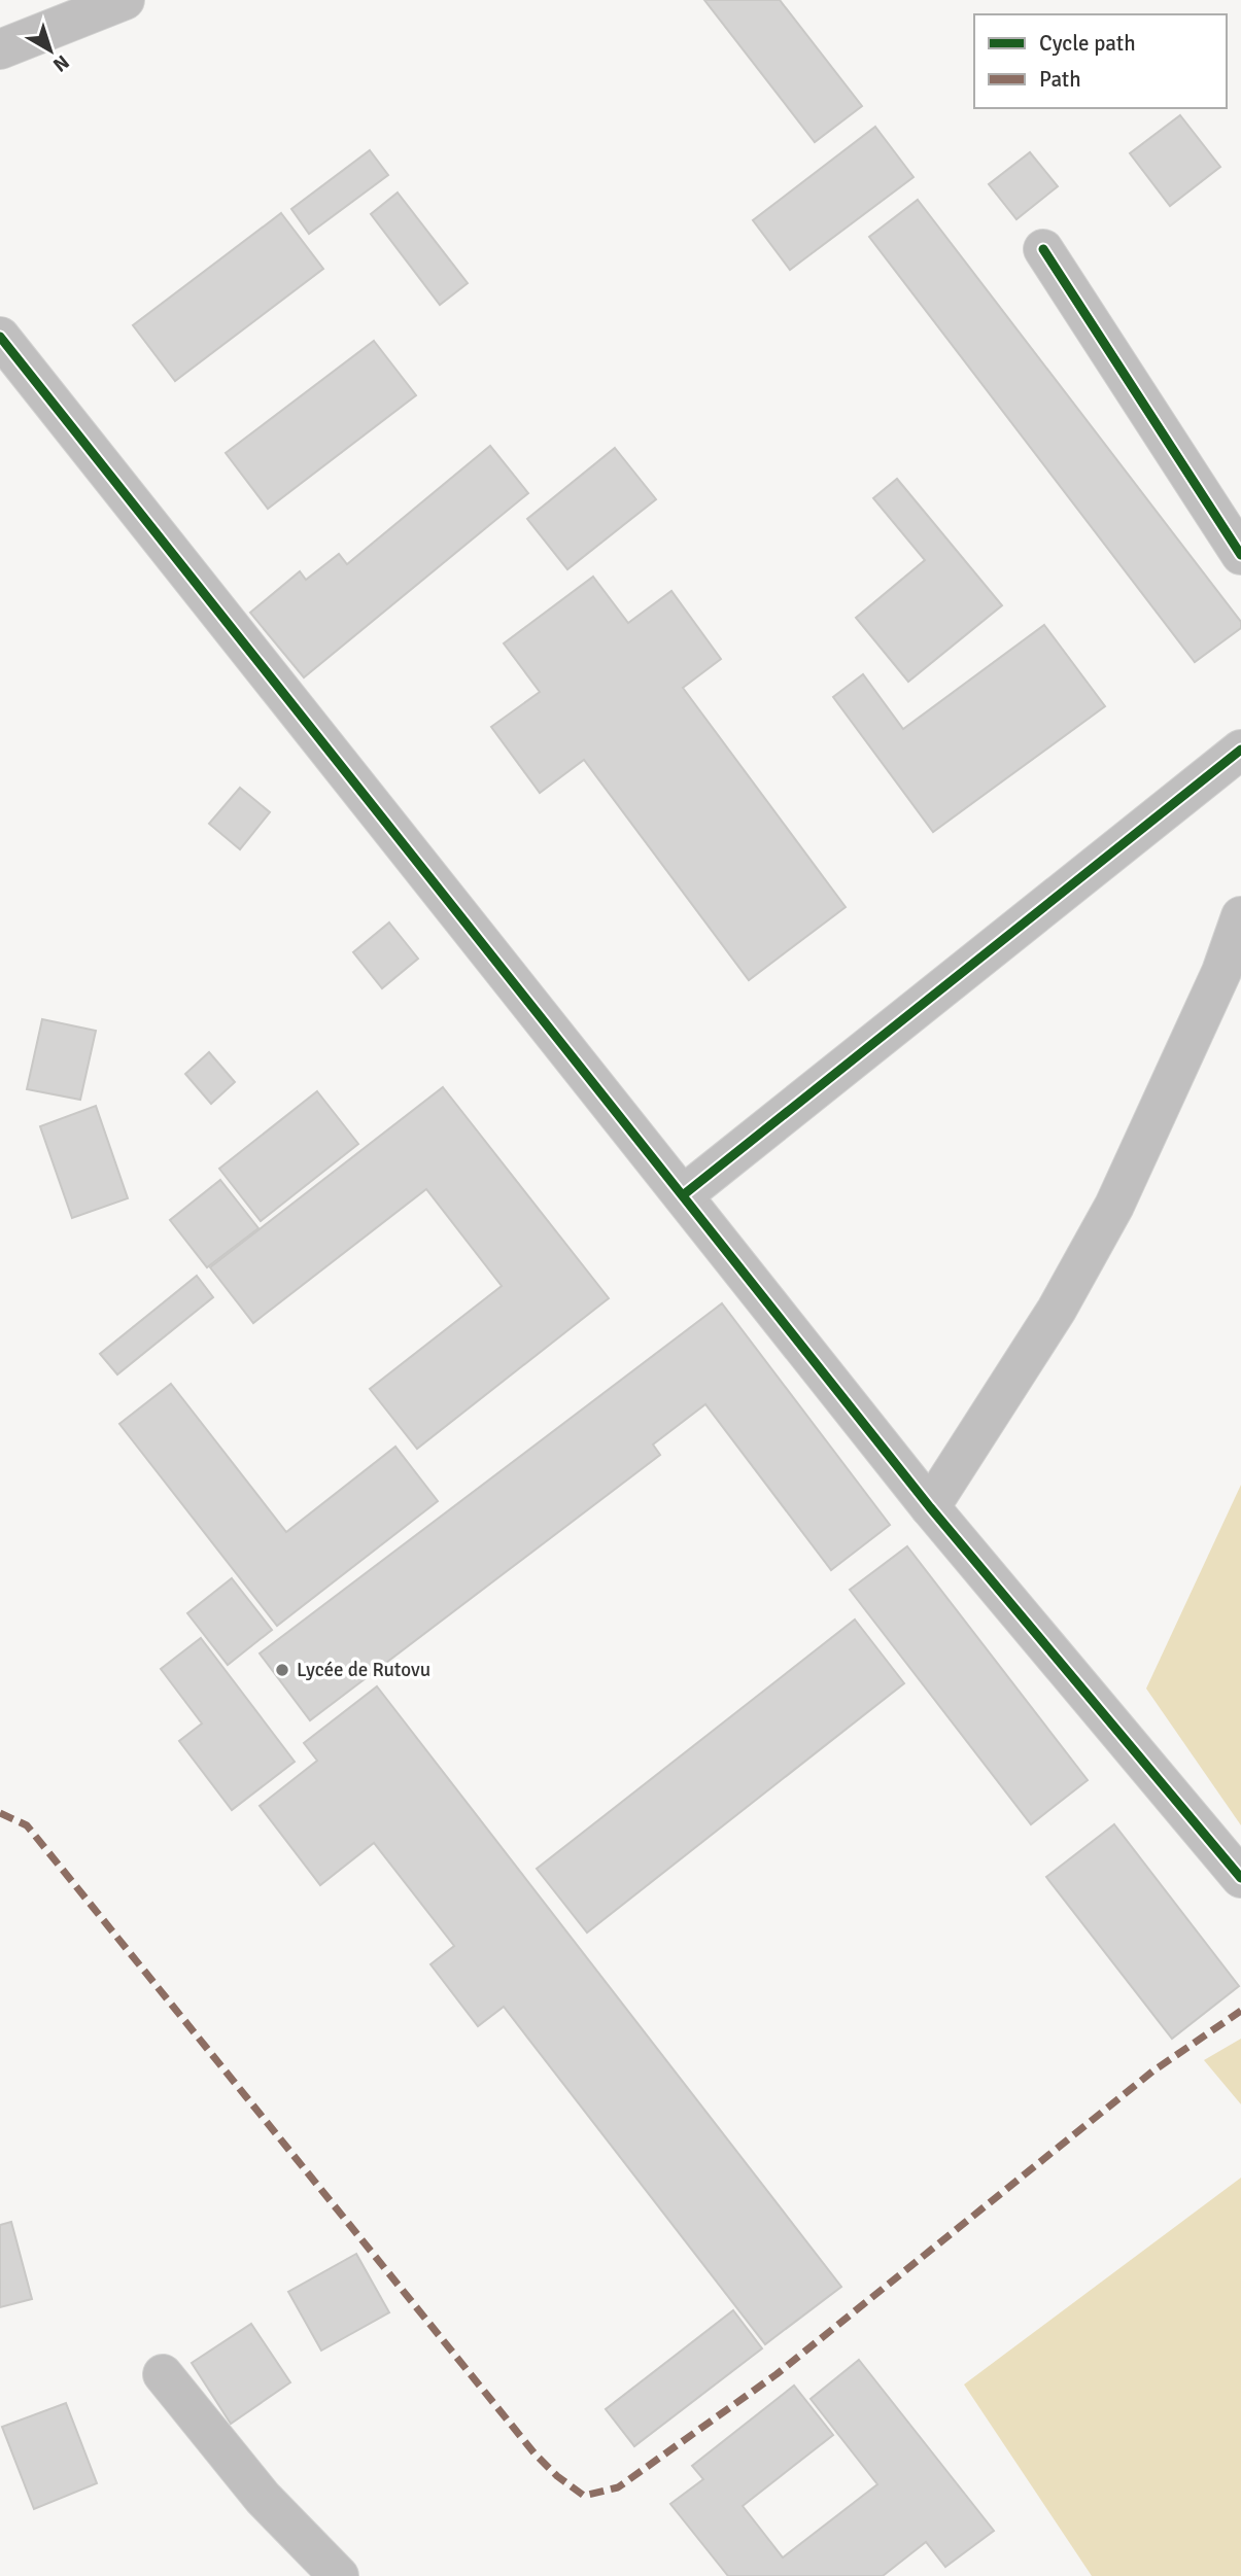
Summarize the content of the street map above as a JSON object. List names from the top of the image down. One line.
{"places":["Lycée de Rutovu"],"legend":["Cycle path","Path"],"north":"bottom right"}
